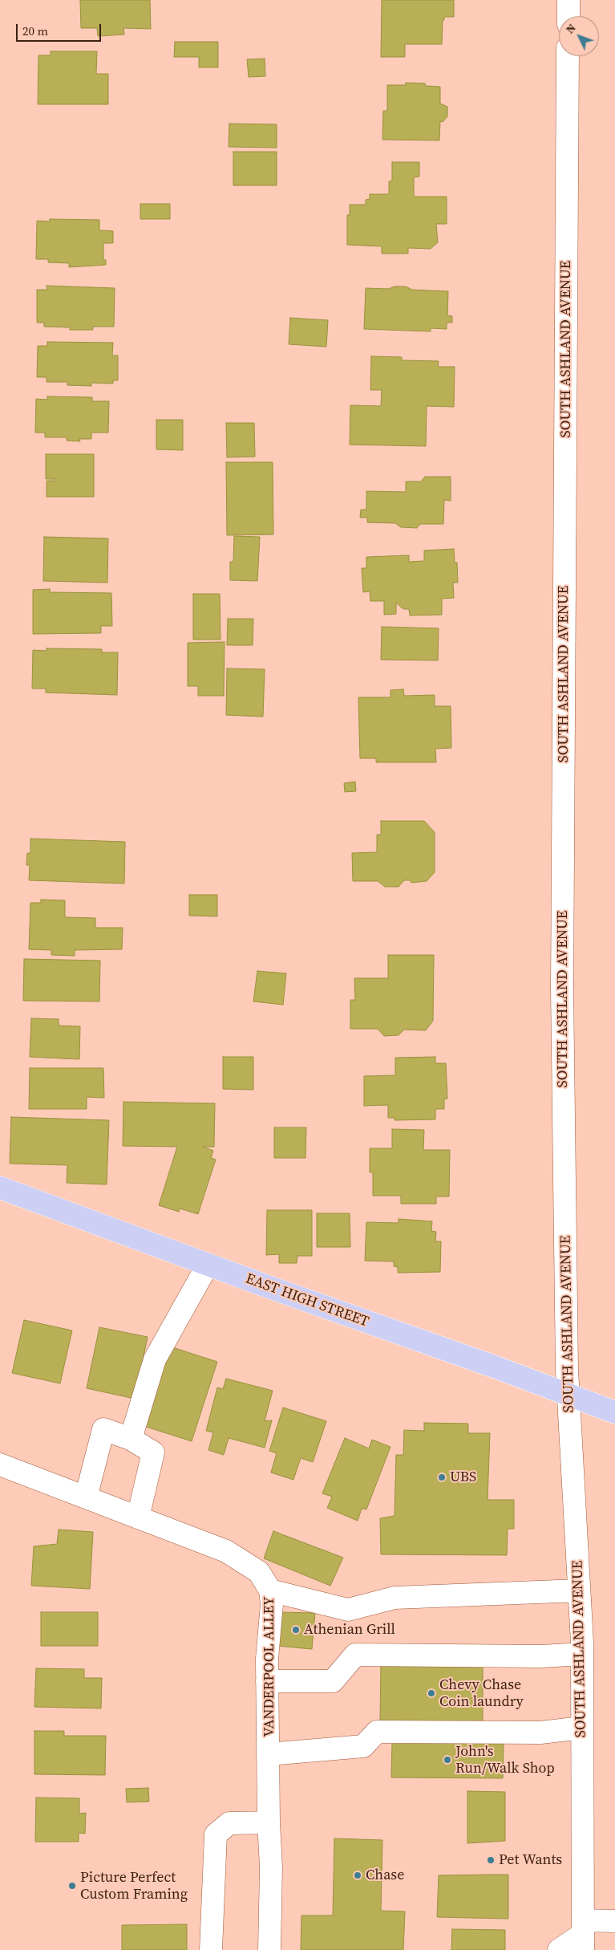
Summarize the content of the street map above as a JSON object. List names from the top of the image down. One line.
{"streets":{"main road":["EAST HIGH STREET"],"street":["SOUTH ASHLAND AVENUE","VANDERPOOL ALLEY"]},"crossings":[["SOUTH ASHLAND AVENUE","EAST HIGH STREET"]],"places":["UBS","Athenian Grill","Chevy Chase Coin laundry","John's Run/Walk Shop","Pet Wants","Chase","Picture Perfect Custom Framing"],"scale_bar":"20 m","north":"top left"}
